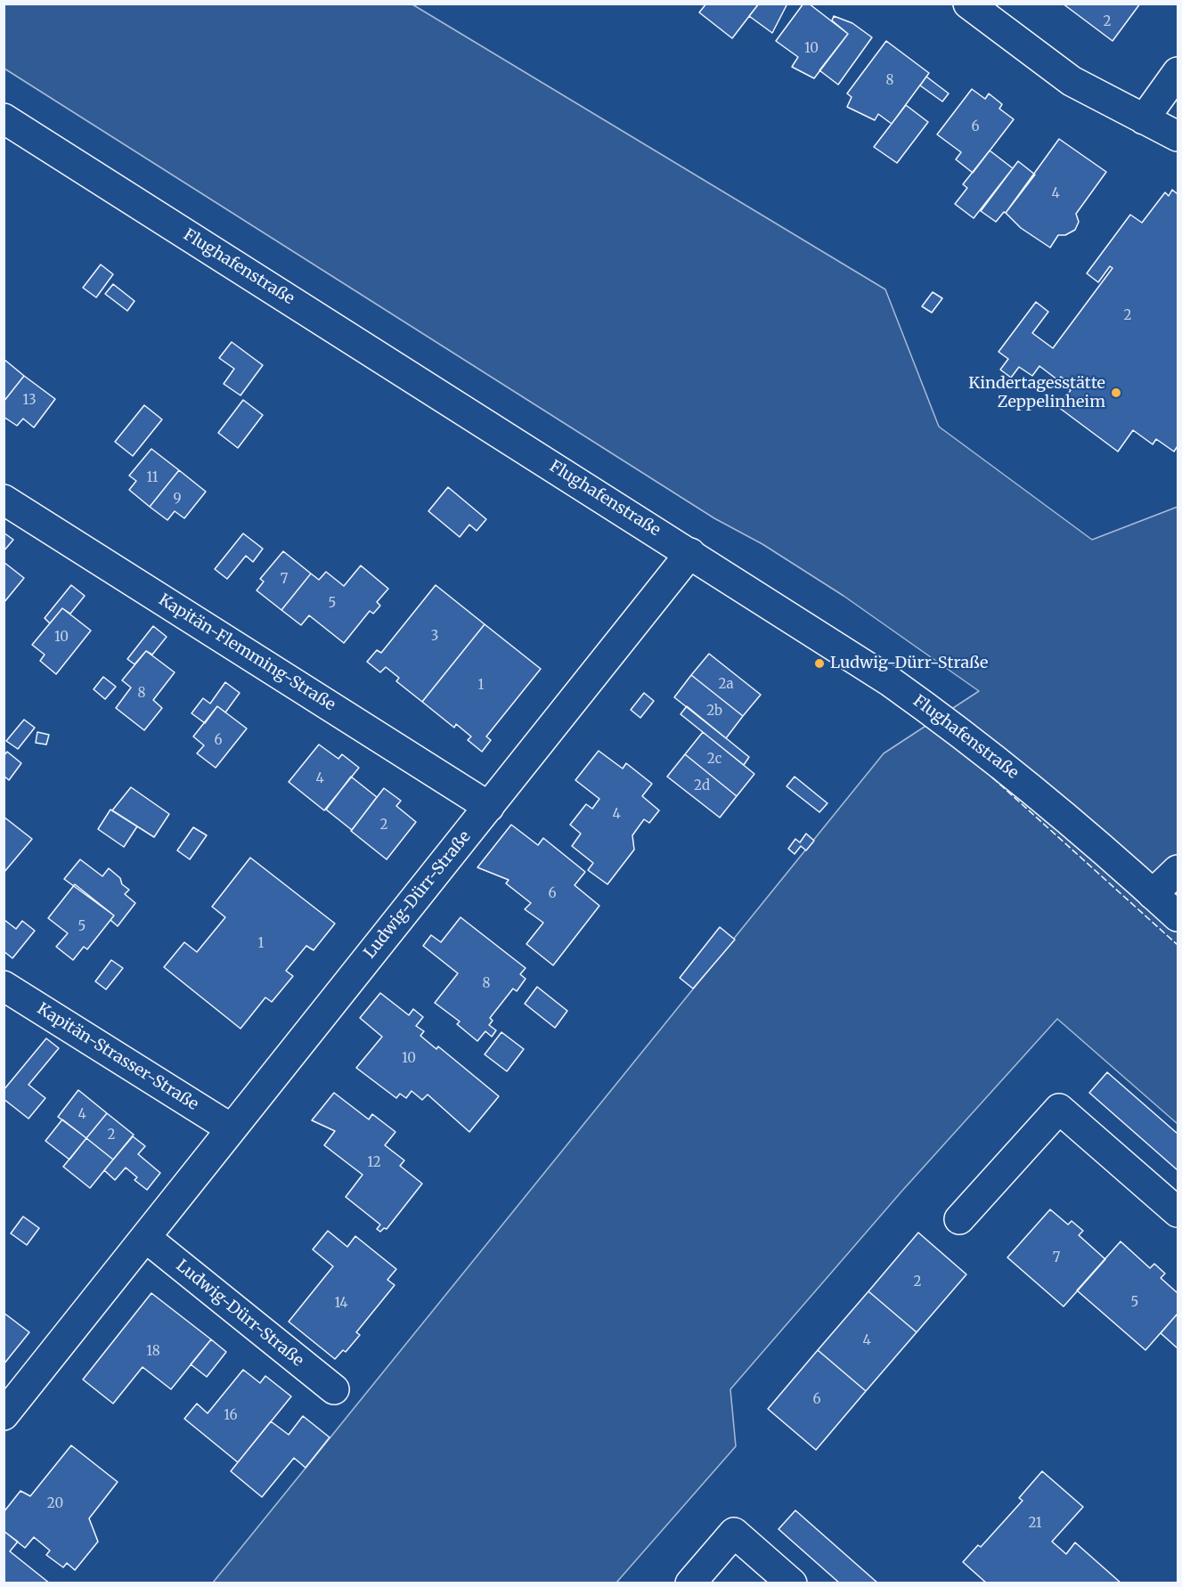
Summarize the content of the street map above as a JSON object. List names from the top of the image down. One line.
{"streets":{"street":["Flughafenstraße","Kapitän-Flemming-Straße","Ludwig-Dürr-Straße","Kapitän-Strasser-Straße"]},"crossings":[["Flughafenstraße","Ludwig-Dürr-Straße"],["Kapitän-Flemming-Straße","Ludwig-Dürr-Straße"],["Ludwig-Dürr-Straße","Kapitän-Strasser-Straße"]],"places":["Kindertagesstätte Zeppelinheim","Ludwig-Dürr-Straße"],"house_numbers":["2","10","8","6","4","2","13","11","9","7","5","3","10","2a","1","8","2b","6","2c","4","2d","4","2","6","5","1","8","10","4","2","12","7","2","5","14","4","18","6","16","20","21"]}
